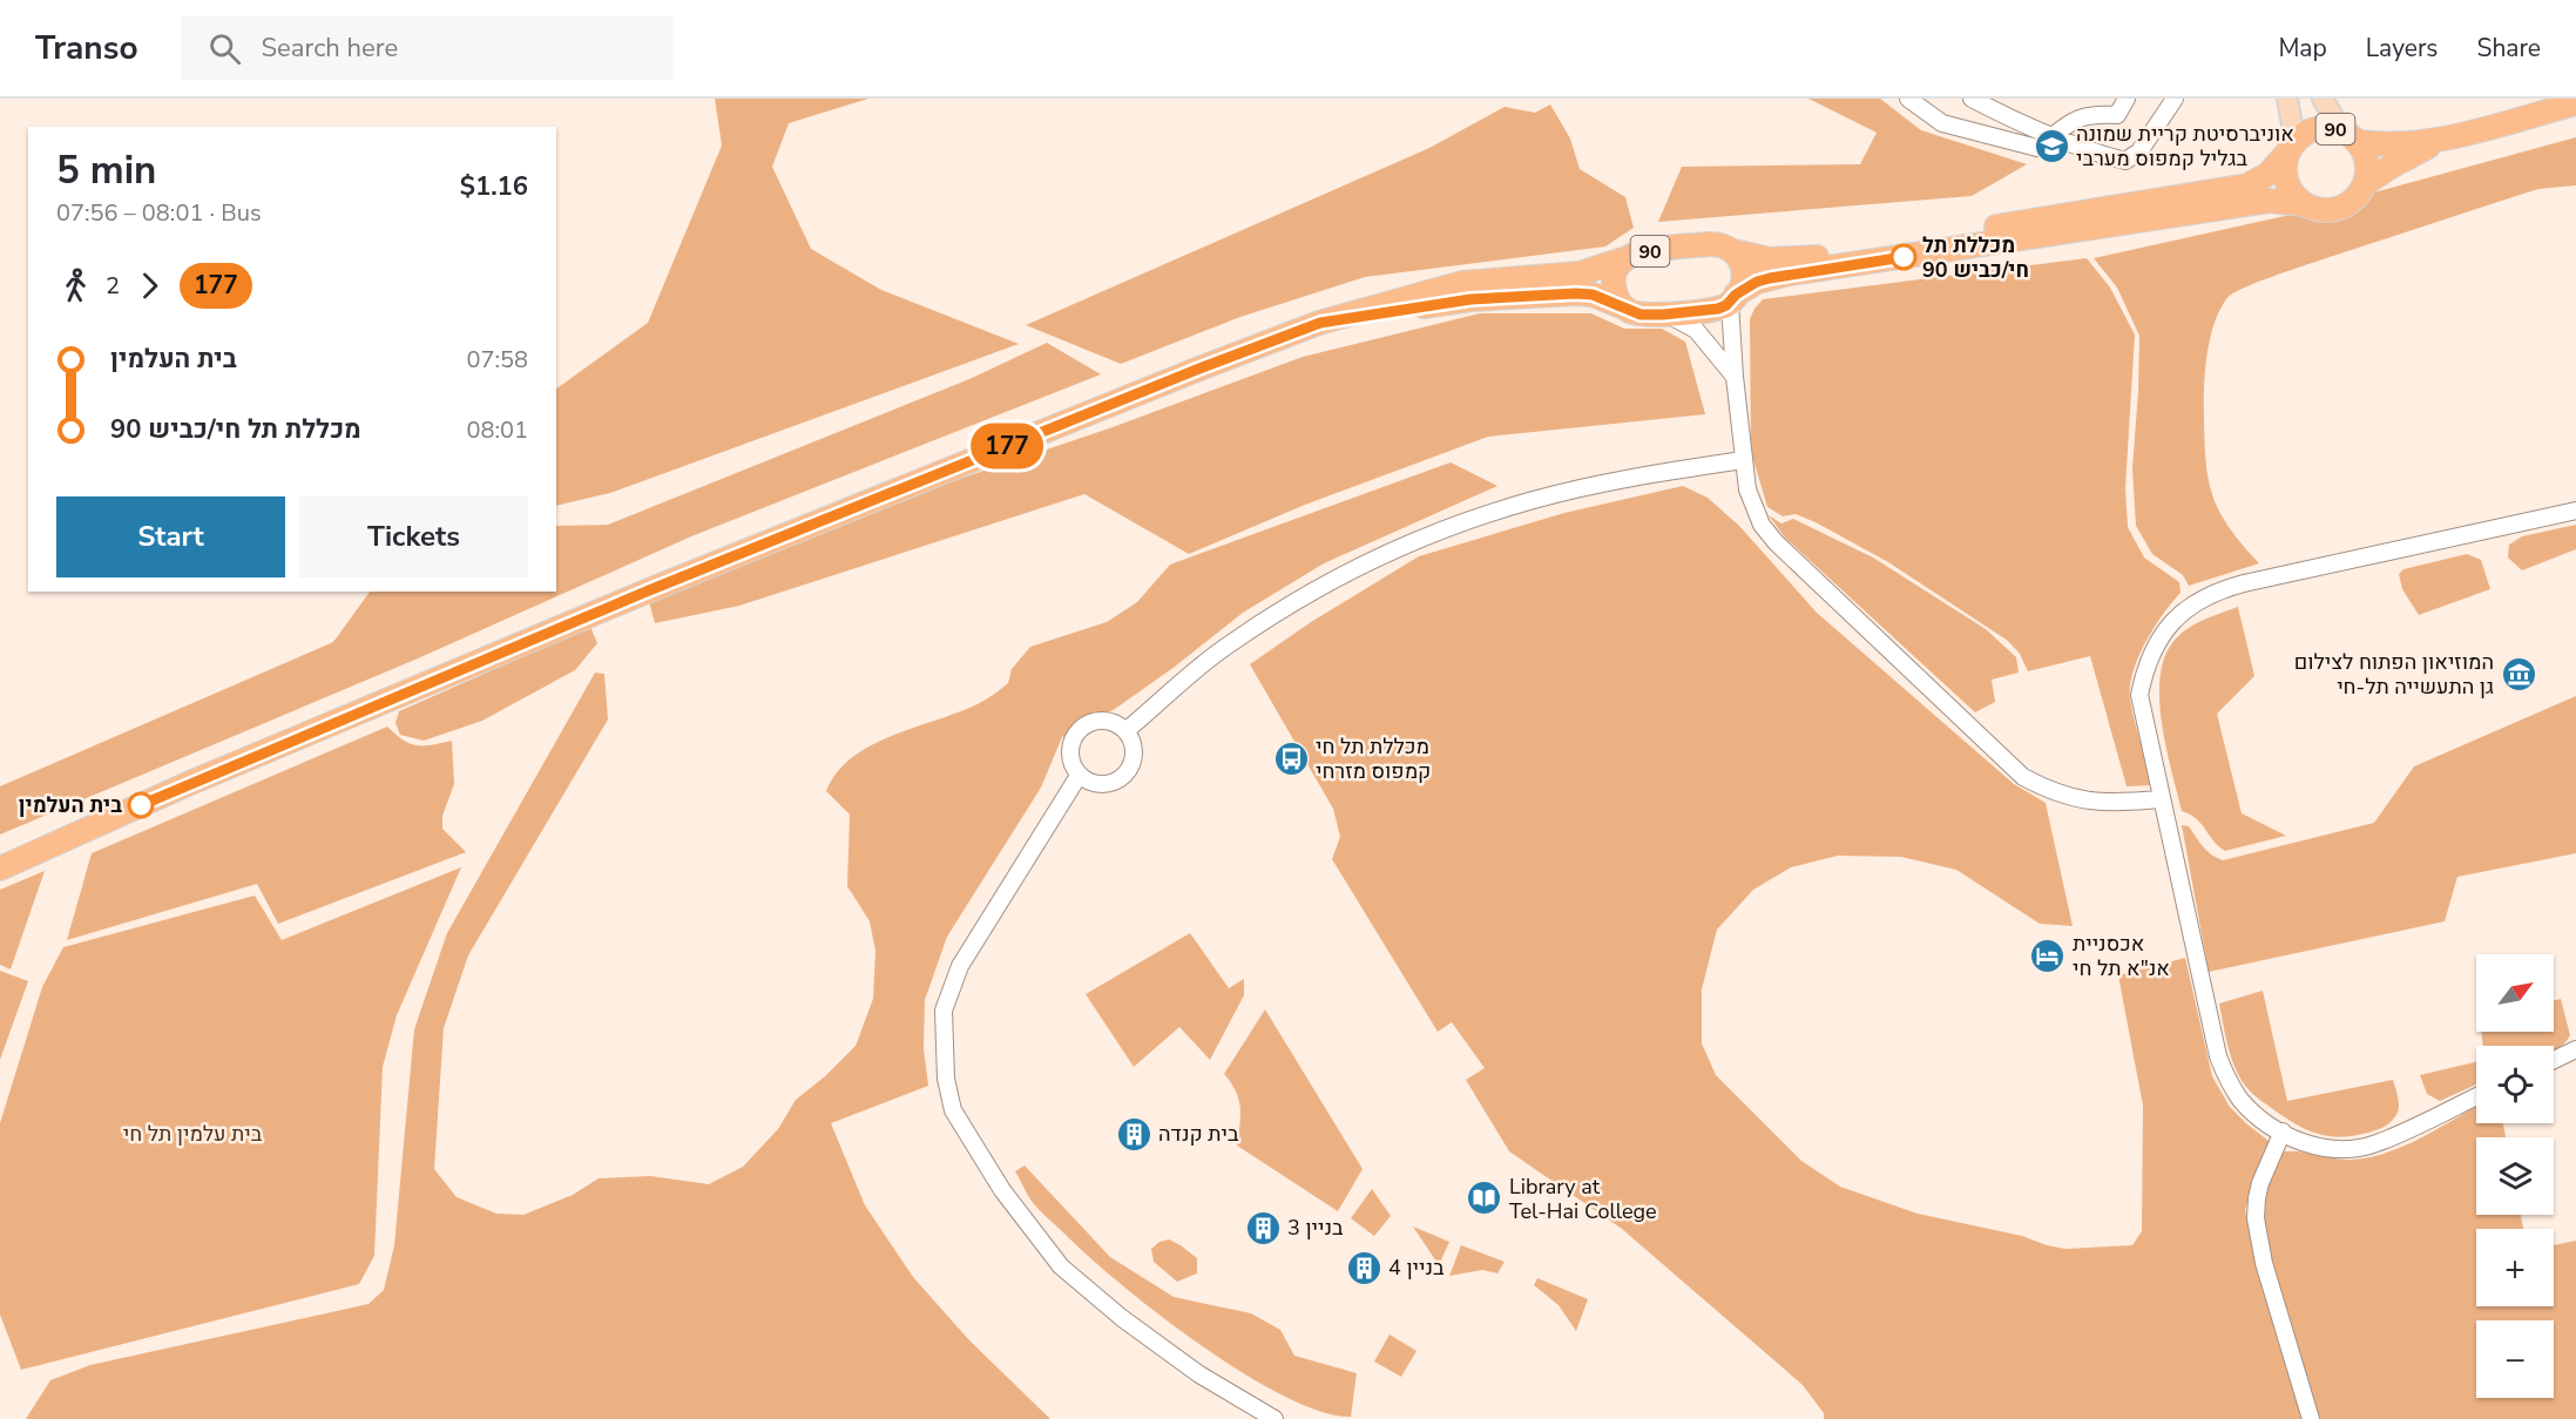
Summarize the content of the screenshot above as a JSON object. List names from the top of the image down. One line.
{"streets":{"highway":["90"]},"parks":["בית עלמין תל חי"],"places":{"school or university":["אוניברסיטת קריית שמונה בגליל קמפוס מערבי"],"other":["מכללת תל חי/כביש 90","בית העלמין"],"museum":["המוזיאון הפתוח לצילום גן התעשייה תל-חי"],"bus stop":["מכללת תל חי קמפוס מזרחי"],"hotel":["אכסניית אנ\"א תל חי"],"building":["בית קנדה","בניין 3","בניין 4"],"library":["Library at Tel-Hai College"]},"lines":["bus line 177"],"north":"top right","page":{"header":"Transo","search":"Search here","nav":["Map","Layers","Share"],"on_map":"177","heading":["5 min","07:56 – 08:01 · Bus","$1.16"],"legs":["2","177"],"list":[{"name":"בית העלמין","value":"07:58"},{"name":"מכללת תל חי/כביש 90","value":"08:01"}],"buttons":["Start","Tickets"],"map_buttons":["+","−"]}}
